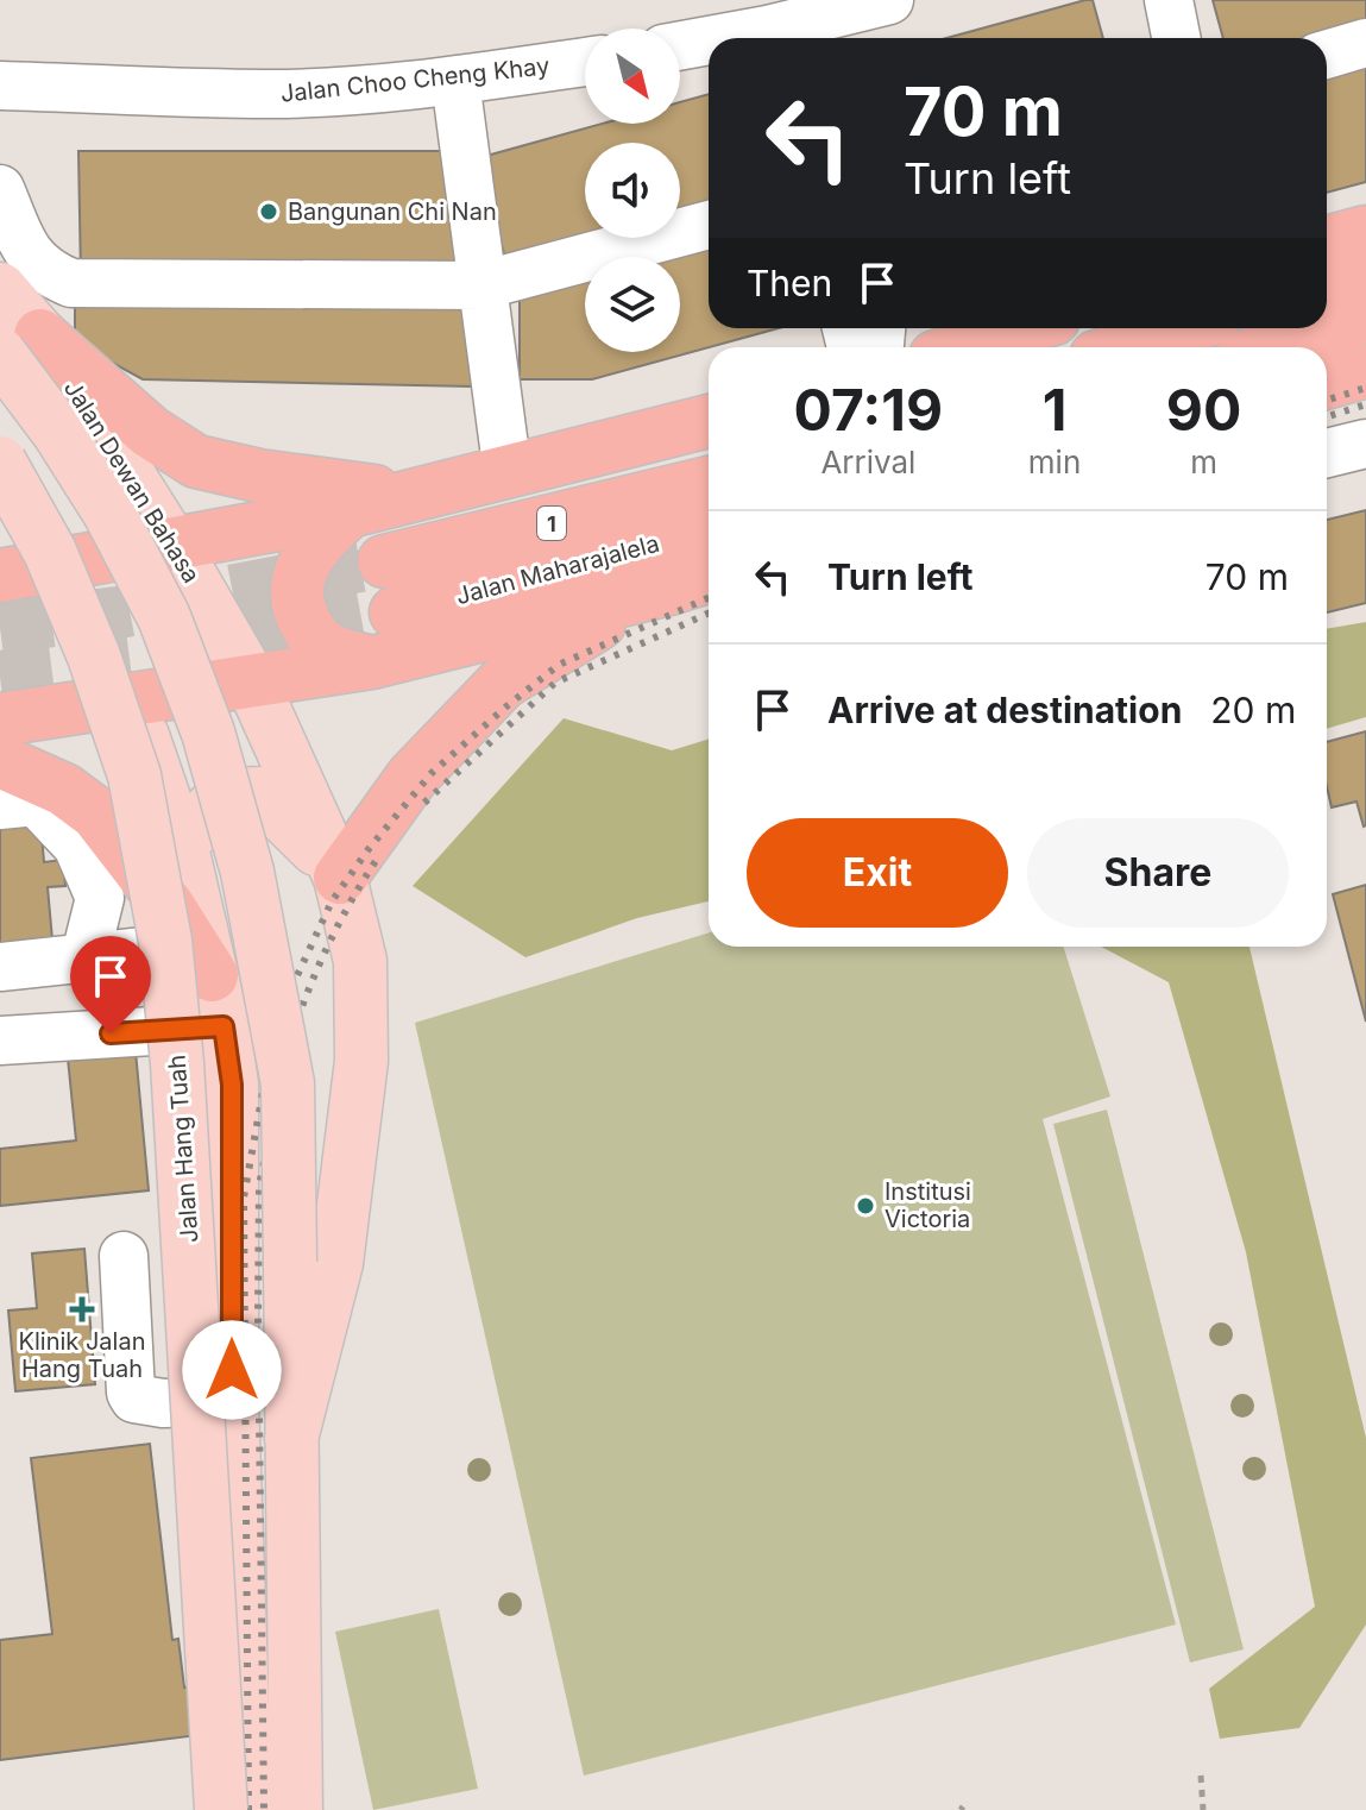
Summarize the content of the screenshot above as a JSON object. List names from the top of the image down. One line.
{"streets":{"highway":["1","Jalan Maharajalela"],"main road":["Jalan Dewan Bahasa","Jalan Hang Tuah"],"street":["Jalan Choo Cheng Khay"]},"crossings":[["Jalan Dewan Bahasa","Jalan Hang Tuah"]],"places":{"other":["Bangunan Chi Nan","Institusi Victoria"],"health":["Klinik Jalan Hang Tuah"]},"north":"bottom right","page":{"turn":["70 m","Turn left"],"then":"Then","eta":["07:19","Arrival","1","min","90","m"],"list":[{"name":"Turn left","value":"70 m"},{"name":"Arrive at destination","value":"20 m"}],"buttons":["Exit","Share"]}}
